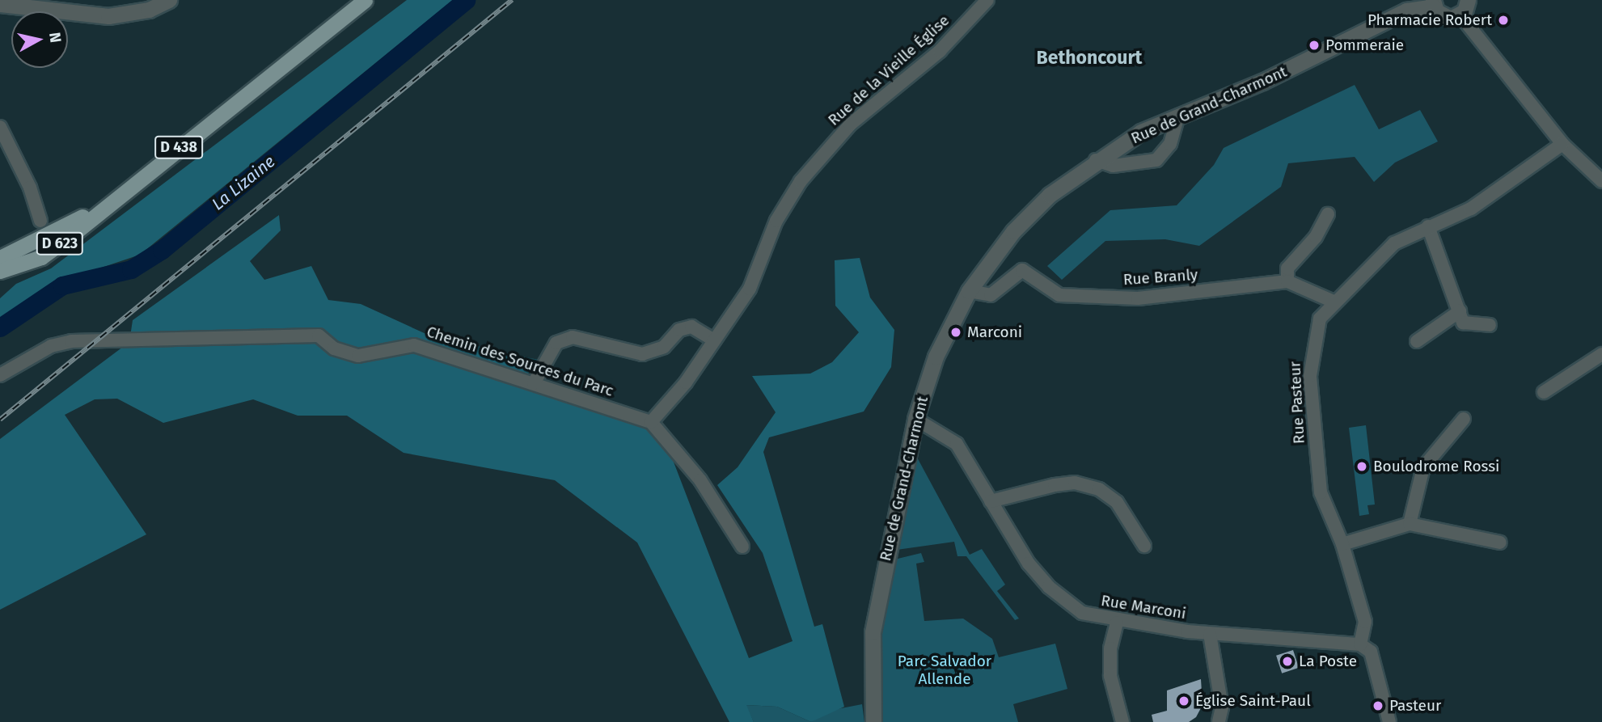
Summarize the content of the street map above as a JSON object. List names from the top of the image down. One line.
{"streets":{"main road":["D 438","D 623"],"street":["Rue de la Vieille Église","Rue de Grand-Charmont","Rue Branly","Chemin des Sources du Parc","Rue Pasteur","Rue Marconi"]},"crossings":[["Rue de la Vieille Église","Chemin des Sources du Parc"],["Rue de Grand-Charmont","Rue Branly"],["Rue de Grand-Charmont","Rue Marconi"],["D 438","D 623"],["Rue Branly","Rue Pasteur"],["Rue Pasteur","Rue Marconi"]],"districts":["Bethoncourt"],"water":["La Lizaine"],"parks":["Parc Salvador Allende"],"places":["Pharmacie Robert","Pommeraie","Marconi","Boulodrome Rossi","La Poste","Église Saint-Paul","Pasteur"],"north":"right"}
